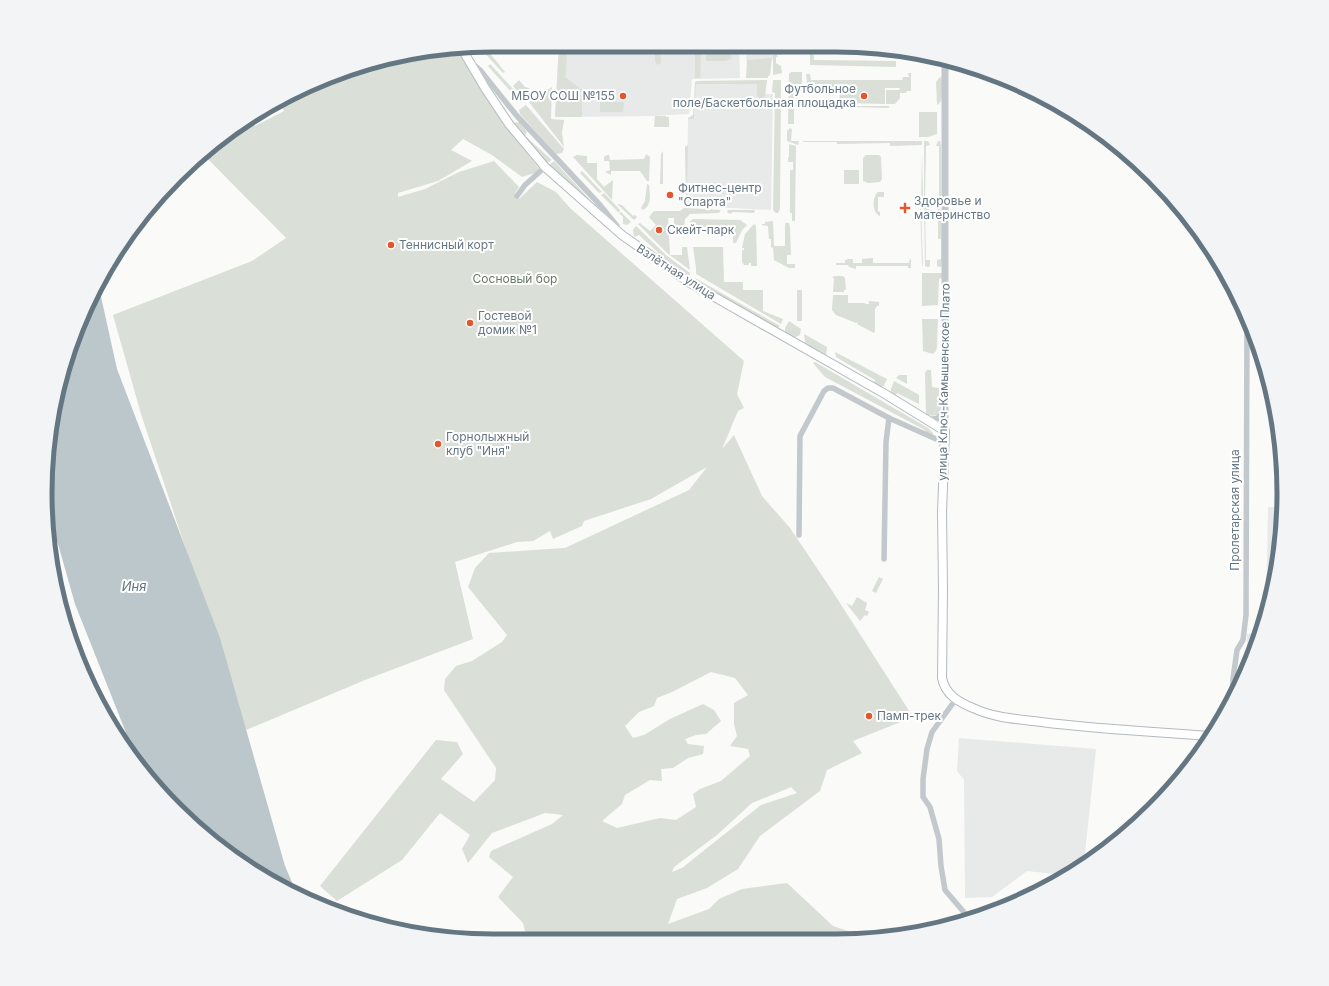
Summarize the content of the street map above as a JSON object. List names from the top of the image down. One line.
{"streets":{"main road":["Взлётная улица","улица Ключ-Камышенское Плато"],"street":["Пролетарская улица"]},"crossings":[["Взлётная улица","улица Ключ-Камышенское Плато"]],"water":["Иня"],"parks":["Сосновый бор"],"places":{"other":["МБОУ СОШ №155","Футбольное поле/Баскетбольная площадка","Фитнес-центр \"Спарта\"","Скейт-парк","Теннисный корт","Гостевой домик №1","Горнолыжный клуб \"Иня\"","Памп-трек"],"health":["Здоровье и материнство"]}}
